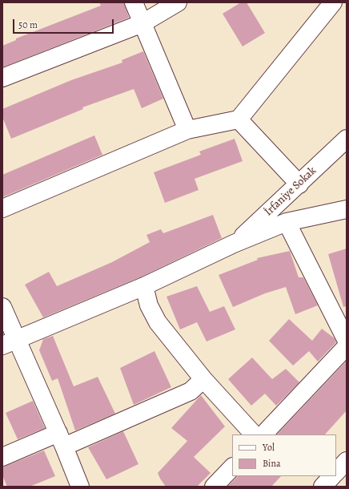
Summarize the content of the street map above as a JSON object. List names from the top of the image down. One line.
{"streets":{"street":["İrfaniye Sokak"]},"legend":["Yol","Bina"],"scale_bar":"50 m"}
